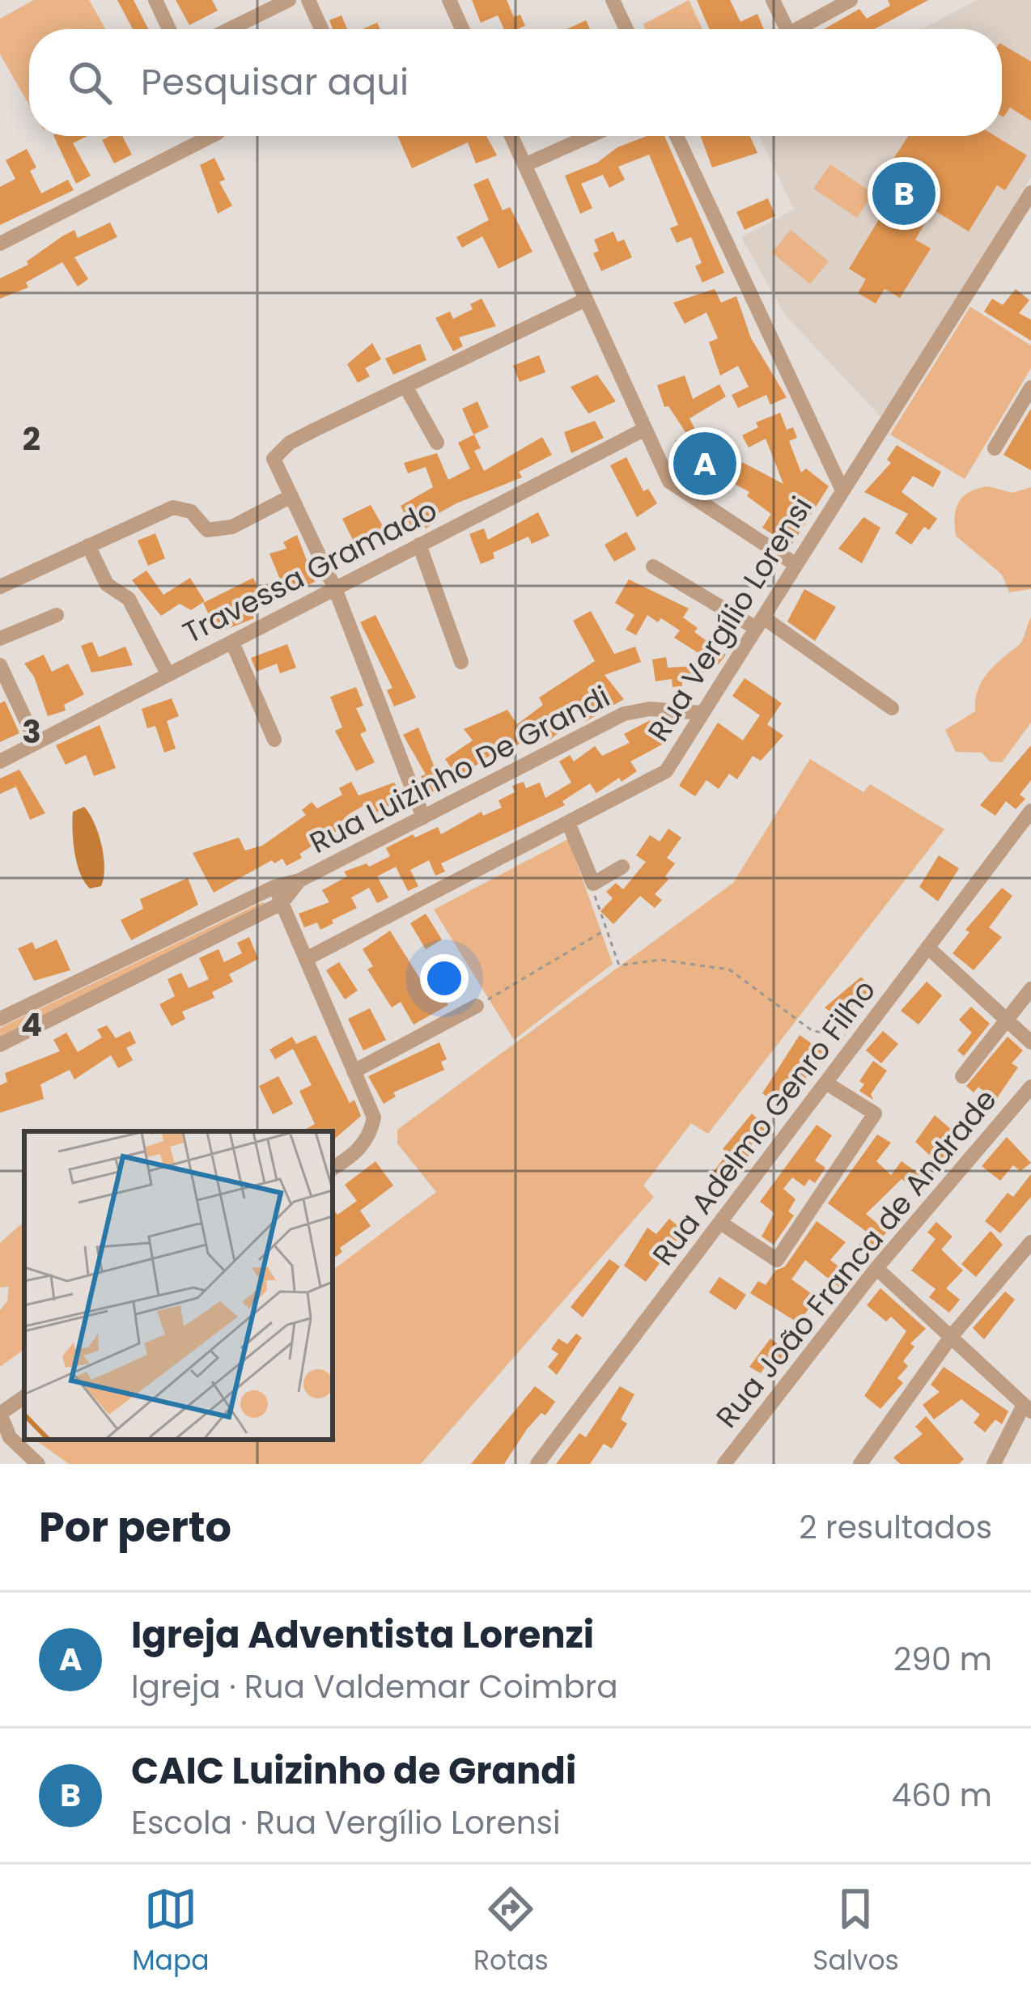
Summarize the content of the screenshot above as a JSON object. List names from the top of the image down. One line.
{"streets":{"street":["Travessa Gramado","Rua Vergílio Lorensi","Rua Luizinho De Grandi","Rua Adelmo Genro Filho","Rua João Franca de Andrade"]},"crossings":[["Rua Vergílio Lorensi","Rua Luizinho De Grandi"]],"page":{"search":"Pesquisar aqui","pins":["B","A"],"heading":["Por perto","2 resultados"],"list":[{"mark":"A","name":"Igreja Adventista Lorenzi","note":"Igreja · Rua Valdemar Coimbra","value":"290 m"},{"mark":"B","name":"CAIC Luizinho de Grandi","note":"Escola · Rua Vergílio Lorensi","value":"460 m"}],"nav":["Mapa","Rotas","Salvos"]},"grid":{"rows":["2","3","4"]}}
